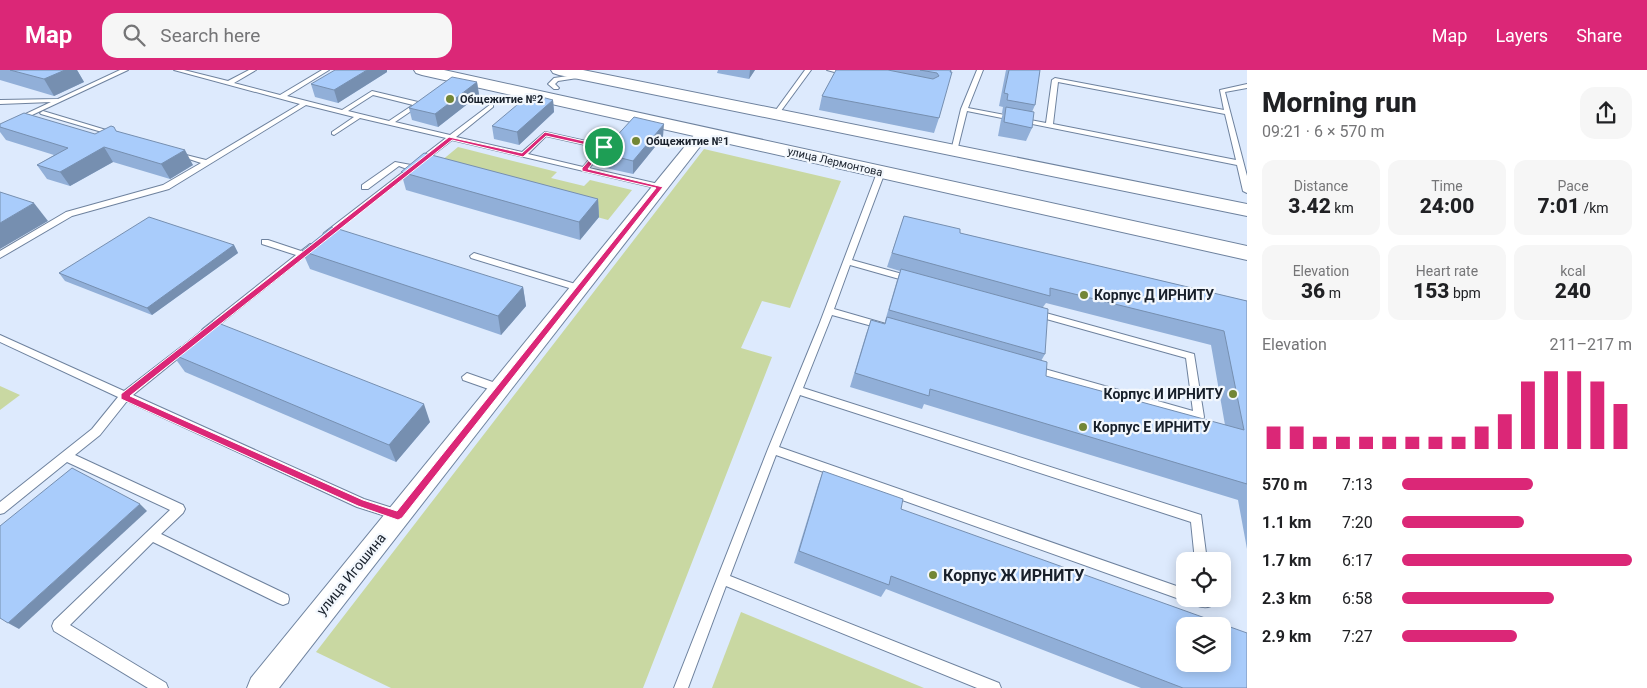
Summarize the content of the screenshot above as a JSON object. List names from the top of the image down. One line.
{"streets":{"main road":["улица Лермонтова"],"street":["улица Игошина"]},"crossings":[["улица Лермонтова","улица Игошина"]],"places":["Общежитие №2","Общежитие №1","Корпус Д ИРНИТУ","Корпус И ИРНИТУ","Корпус Е ИРНИТУ","Корпус Ж ИРНИТУ"],"page":{"header":"Map","search":"Search here","nav":["Map","Layers","Share"],"heading":["Morning run","09:21 · 6 × 570 m"],"stats":[["Distance","3.42 km"],["Time","24:00"],["Pace","7:01 /km"],["Elevation","36 m"],["Heart rate","153 bpm"],["kcal","240"]],"chart":["Elevation","211–217 m"],"list":[{"name":"570 m","note":"7:13"},{"name":"1.1 km","note":"7:20"},{"name":"1.7 km","note":"6:17"},{"name":"2.3 km","note":"6:58"},{"name":"2.9 km","note":"7:27"}]}}
